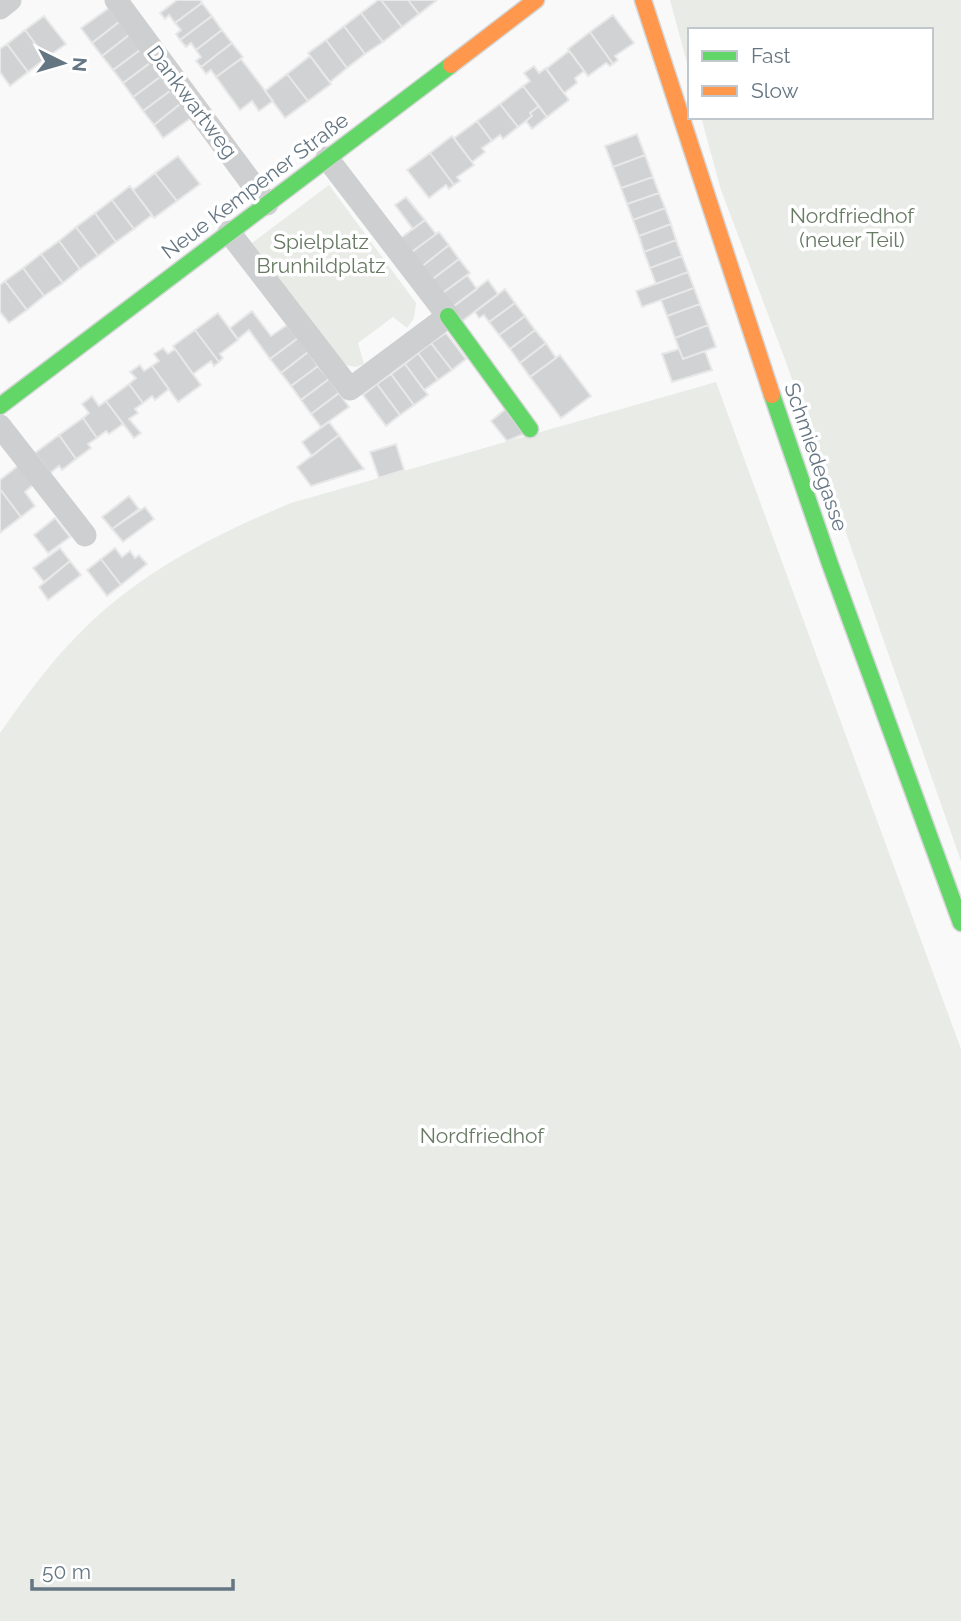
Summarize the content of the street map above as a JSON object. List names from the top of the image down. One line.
{"streets":{"street":["Dankwartweg","Neue Kempener Straße","Schmiedegasse"]},"crossings":[["Dankwartweg","Neue Kempener Straße"]],"parks":["Nordfriedhof (neuer Teil)","Spielplatz Brunhildplatz","Nordfriedhof"],"legend":["Fast","Slow"],"scale_bar":"50 m","north":"right"}
